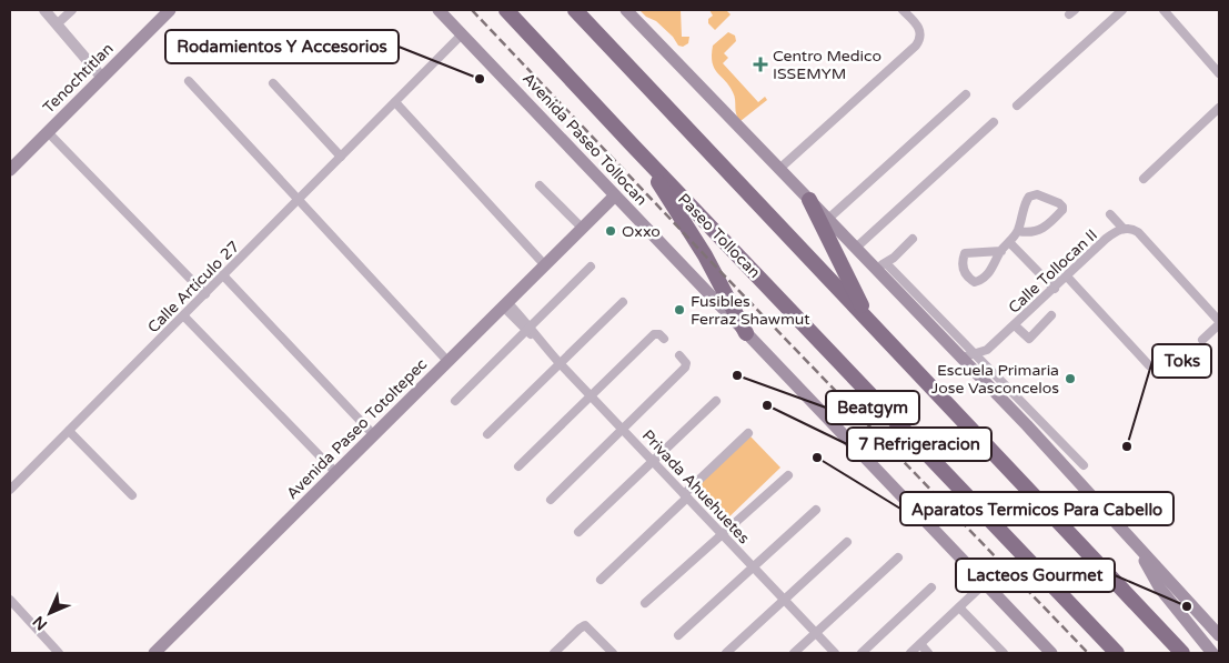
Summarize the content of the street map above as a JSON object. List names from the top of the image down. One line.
{"streets":{"highway":["Paseo Tollocan"],"main road":["Tenochtitlan","Avenida Paseo Tollocan","Avenida Paseo Totoltepec"],"street":["Calle Tollocan II","Calle Artículo 27","Privada Ahuehuetes"]},"crossings":[["Avenida Paseo Tollocan","Calle Artículo 27"],["Avenida Paseo Tollocan","Avenida Paseo Totoltepec"],["Avenida Paseo Totoltepec","Privada Ahuehuetes"]],"places":{"health":["Centro Medico ISSEMYM"],"other":["Rodamientos Y Accesorios","Oxxo","Fusibles Ferraz Shawmut","Beatgym","Escuela Primaria Jose Vasconcelos","7 Refrigeracion","Toks","Aparatos Termicos Para Cabello","Lacteos Gourmet"]},"north":"bottom left"}
